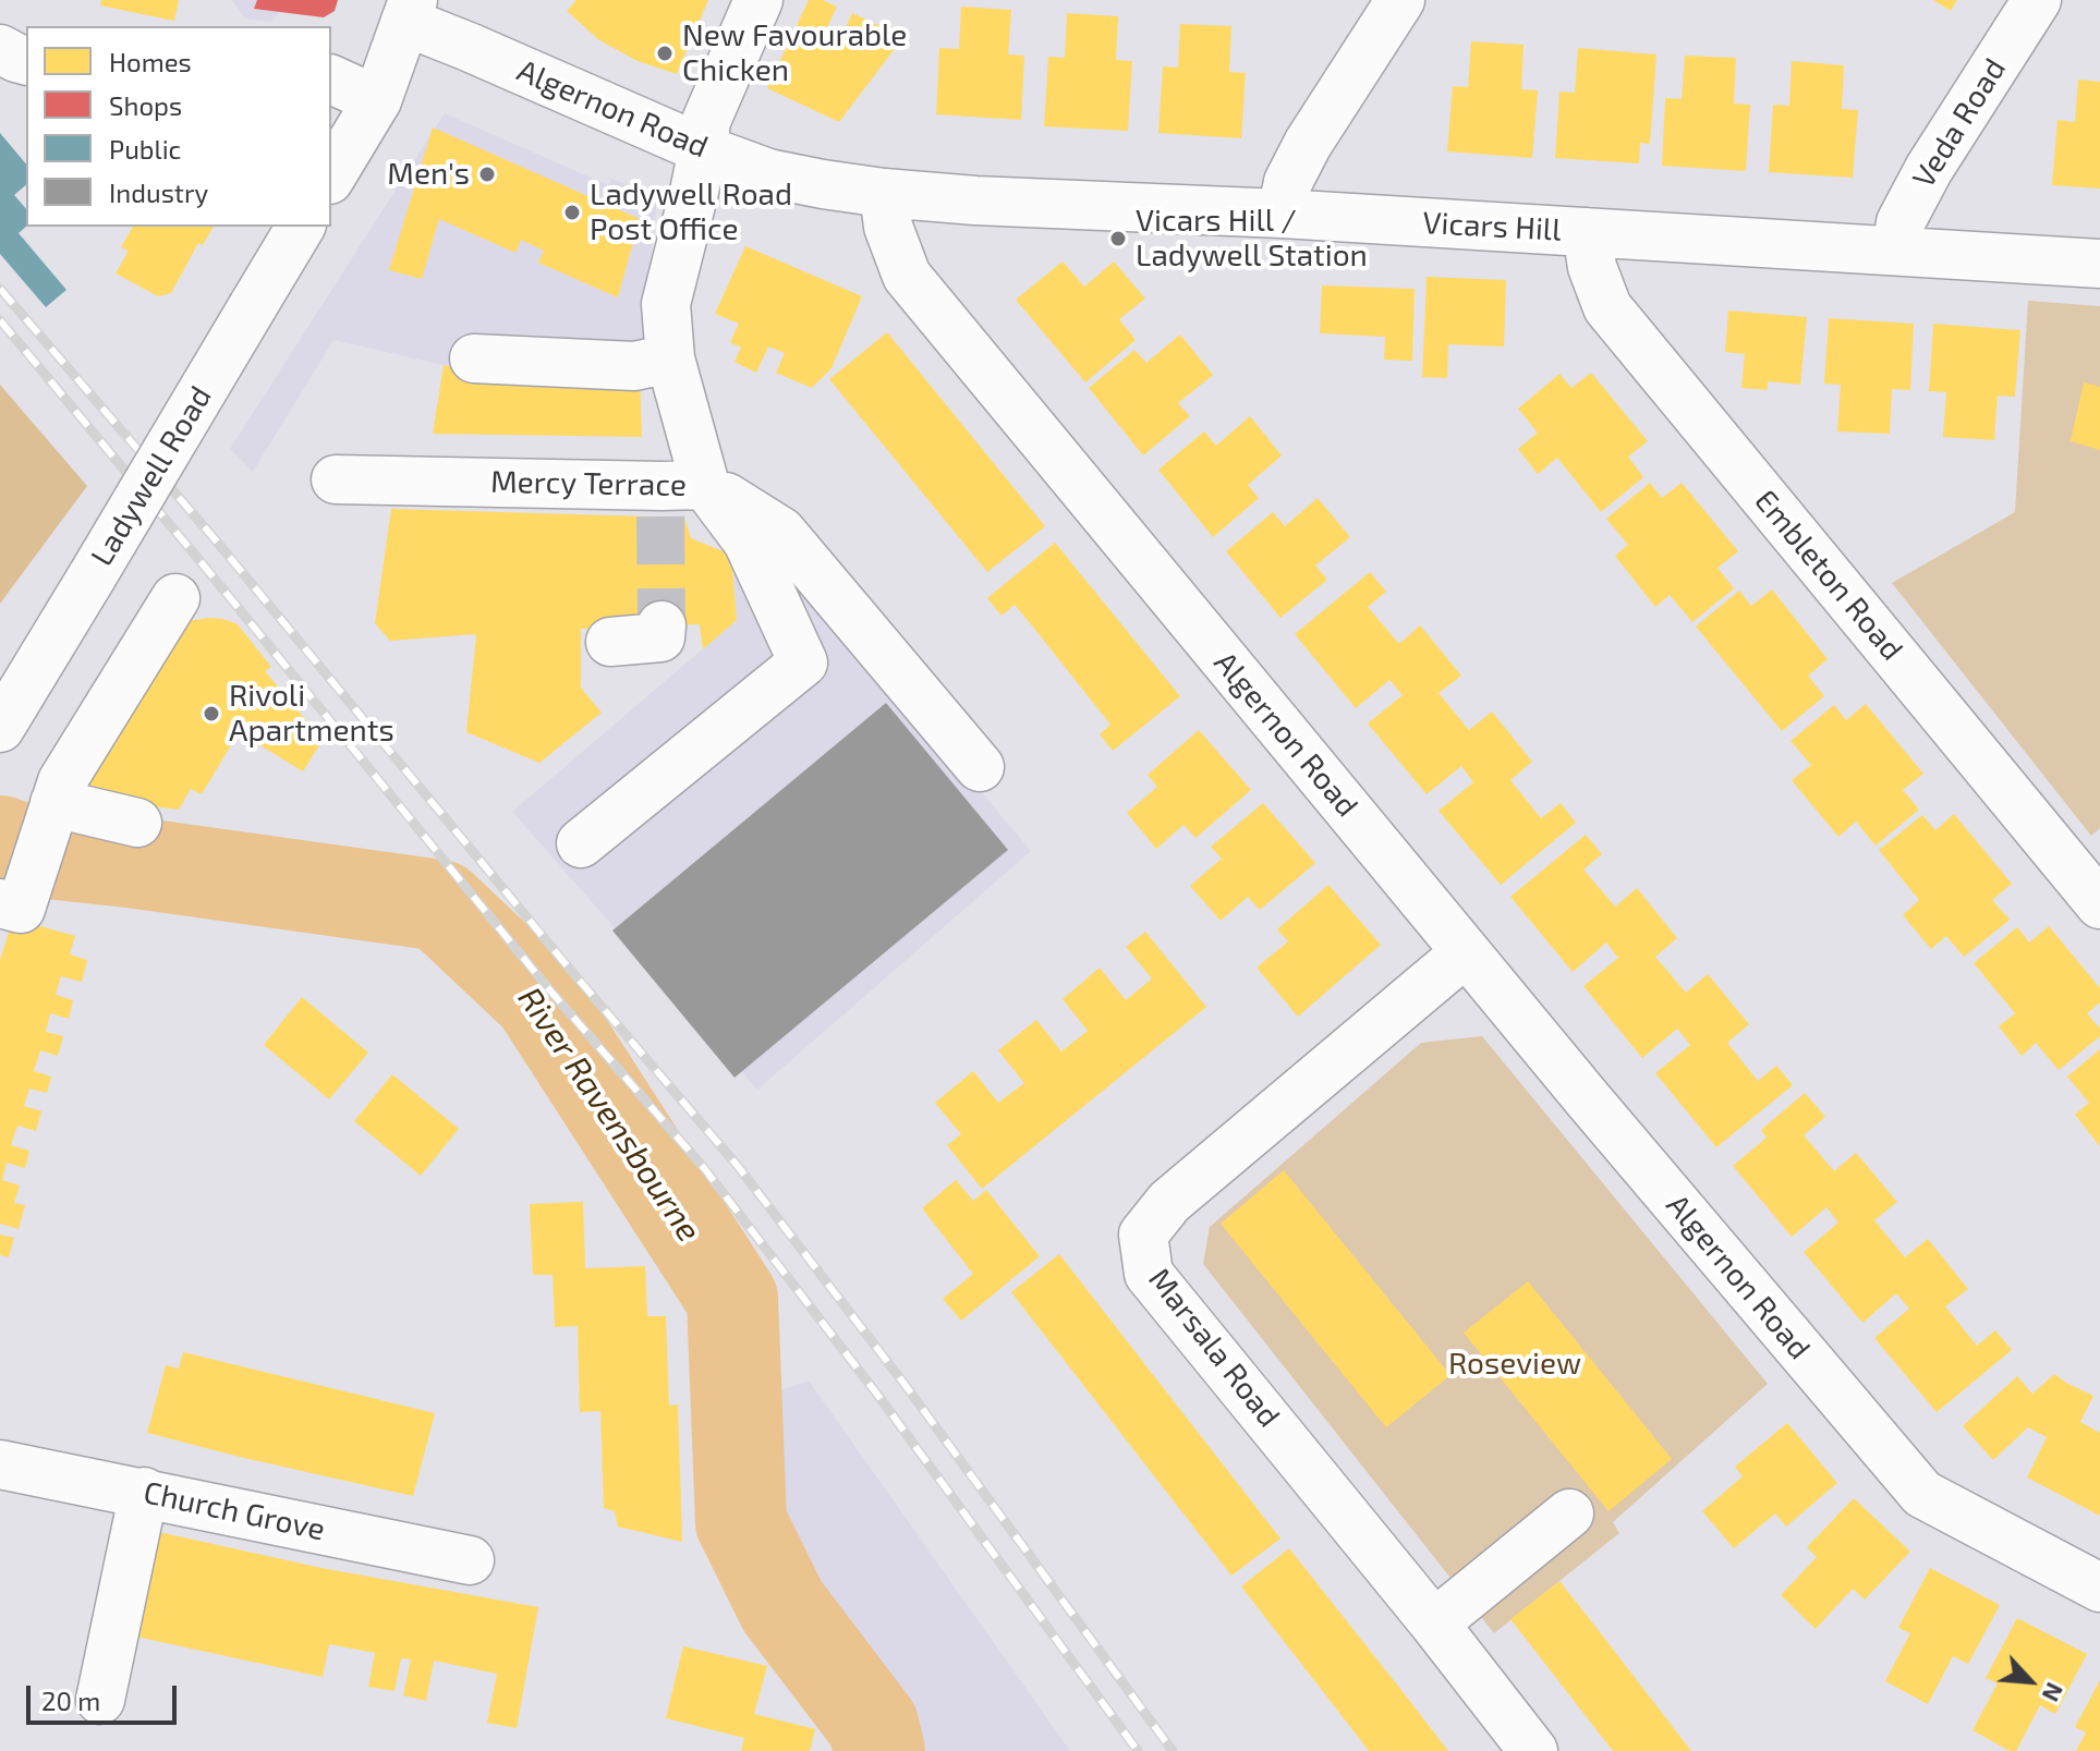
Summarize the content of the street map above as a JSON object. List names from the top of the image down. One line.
{"streets":{"street":["Algernon Road","Veda Road","Vicars Hill","Ladywell Road","Mercy Terrace","Embleton Road","Marsala Road","Church Grove"]},"crossings":[["Algernon Road","Vicars Hill"],["Algernon Road","Mercy Terrace"],["Algernon Road","Marsala Road"],["Veda Road","Vicars Hill"],["Vicars Hill","Embleton Road"]],"water":["River Ravensbourne"],"parks":["Roseview"],"places":["New Favourable Chicken","Men's","Ladywell Road Post Office","Vicars Hill / Ladywell Station","Rivoli Apartments"],"legend":["Homes","Shops","Public","Industry"],"scale_bar":"20 m","north":"bottom right"}
